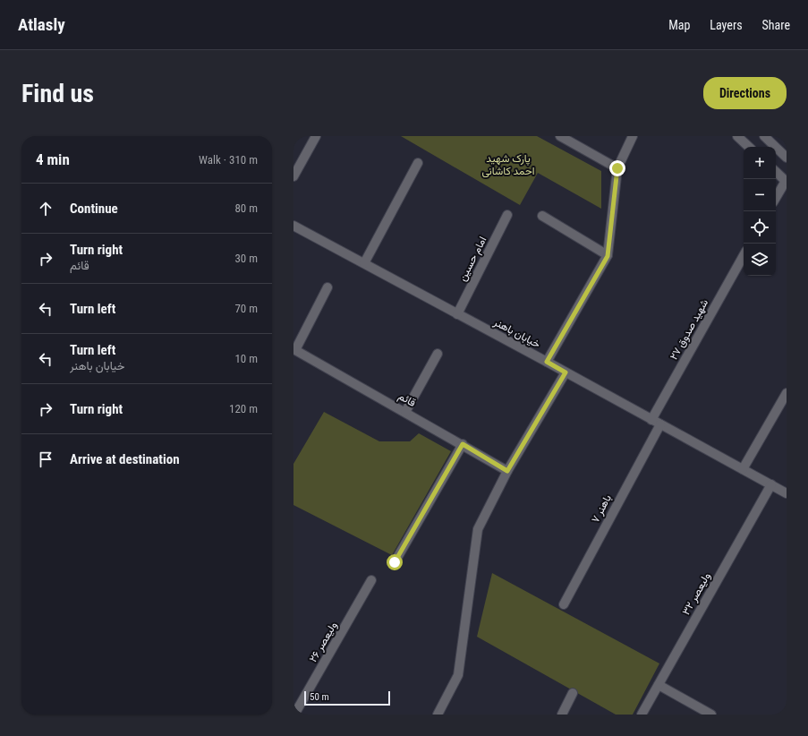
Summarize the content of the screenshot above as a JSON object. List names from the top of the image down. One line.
{"streets":{"street":["امام حسین","شهید صدوق ۲۷","خیابان باهنر","قائم","باهنر ۷","ولیعصر ۳۲","ولیعصر ۲۶"]},"crossings":[["امام حسین","خیابان باهنر"],["شهید صدوق ۲۷","خیابان باهنر"],["خیابان باهنر","باهنر ۷"],["خیابان باهنر","ولیعصر ۳۲"]],"parks":["پارک شهید احمد کاشانی"],"scale_bar":"50 m","page":{"header":"Atlasly","nav":["Map","Layers","Share"],"buttons":"Directions","title":"Find us","heading":["4 min","Walk · 310 m"],"map_buttons":["+","−"],"list":[["Continue","80 m"],["Turn right","قائم","30 m"],["Turn left","70 m"],["Turn left","خیابان باهنر","10 m"],["Turn right","120 m"],"Arrive at destination"],"scale":"50 m"}}
